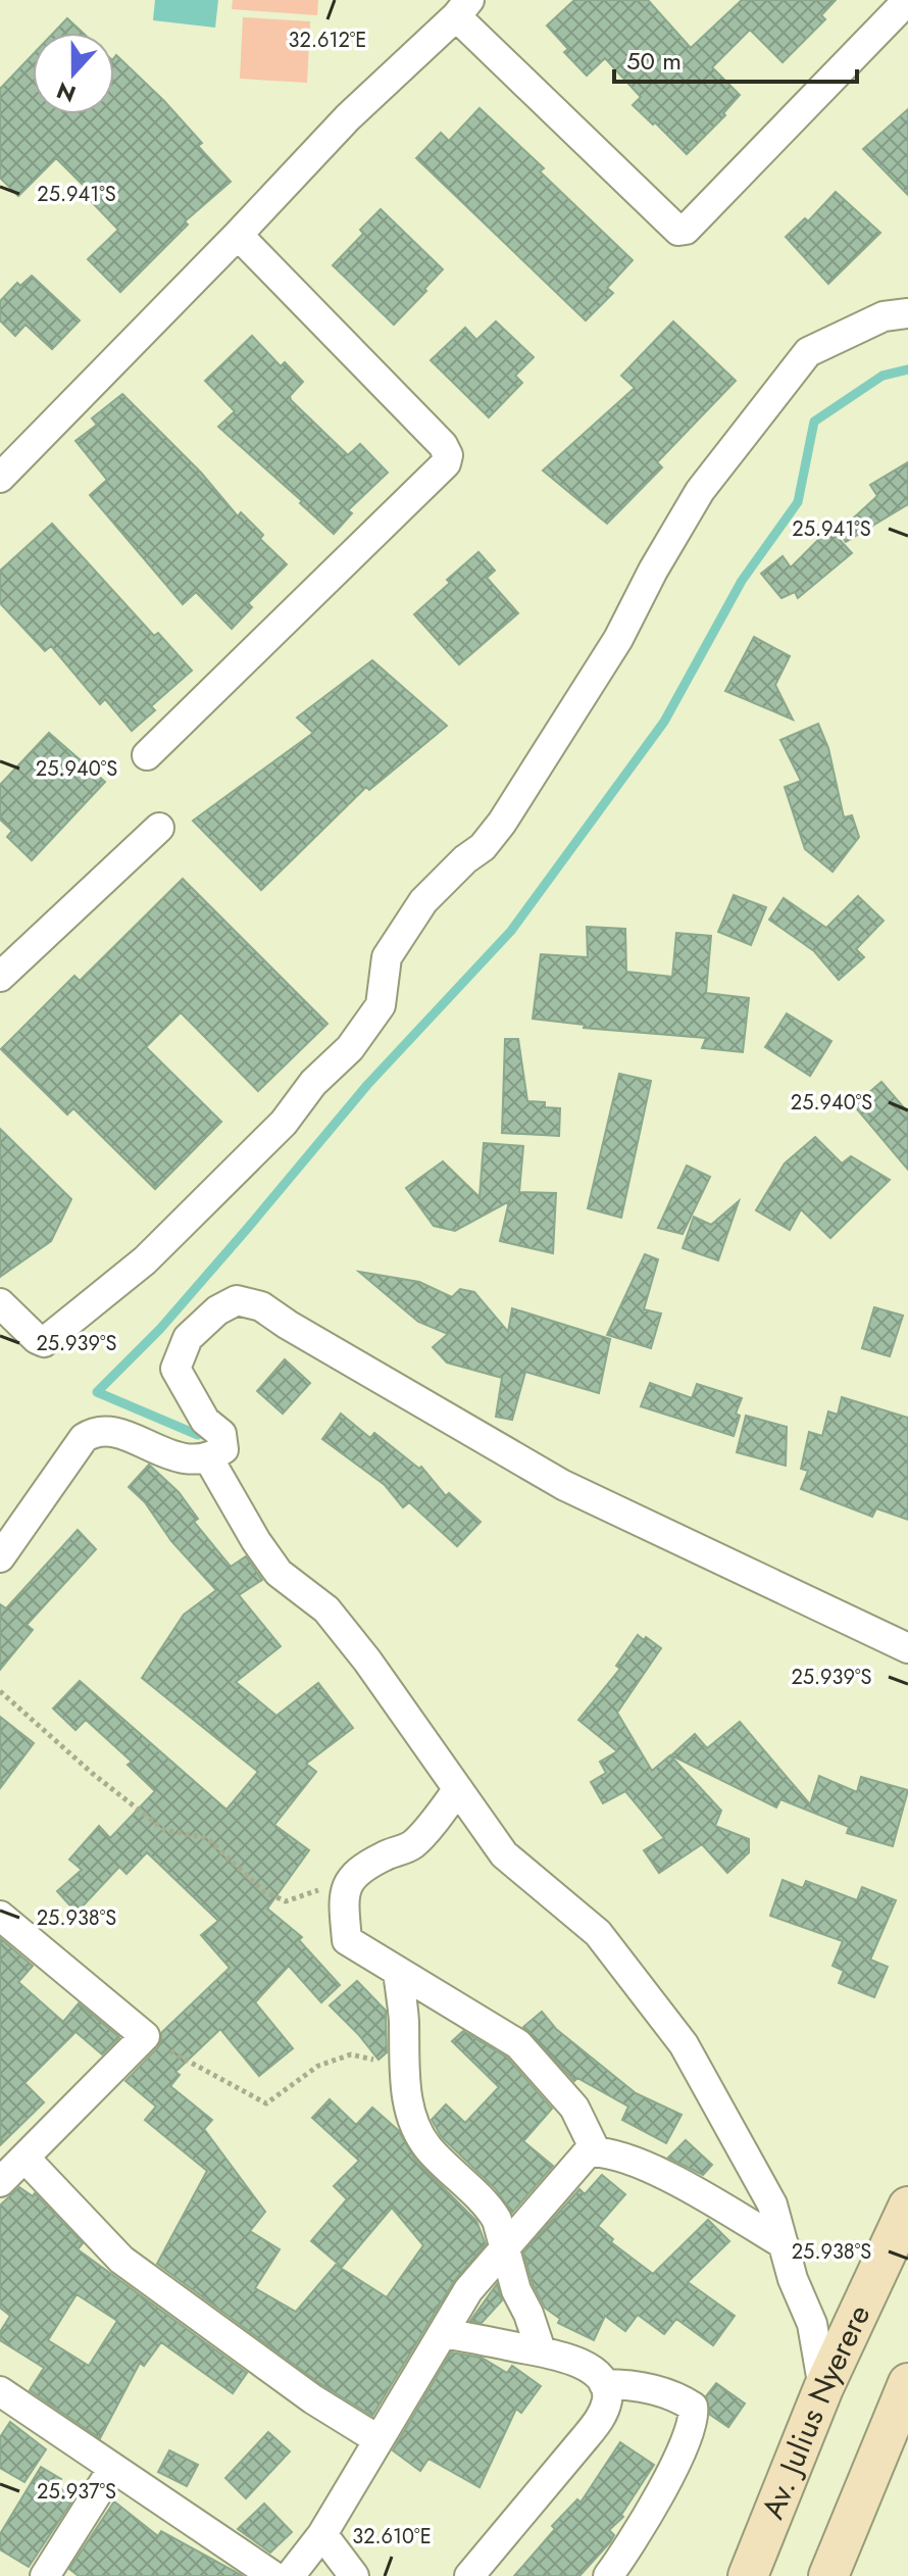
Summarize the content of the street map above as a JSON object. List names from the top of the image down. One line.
{"streets":{"main road":["Av. Julius Nyerere"]},"scale_bar":"50 m","north":"bottom","coordinates":["32.612°E","25.941°S","25.940°S","25.939°S","25.938°S","25.937°S","32.610°E"]}
